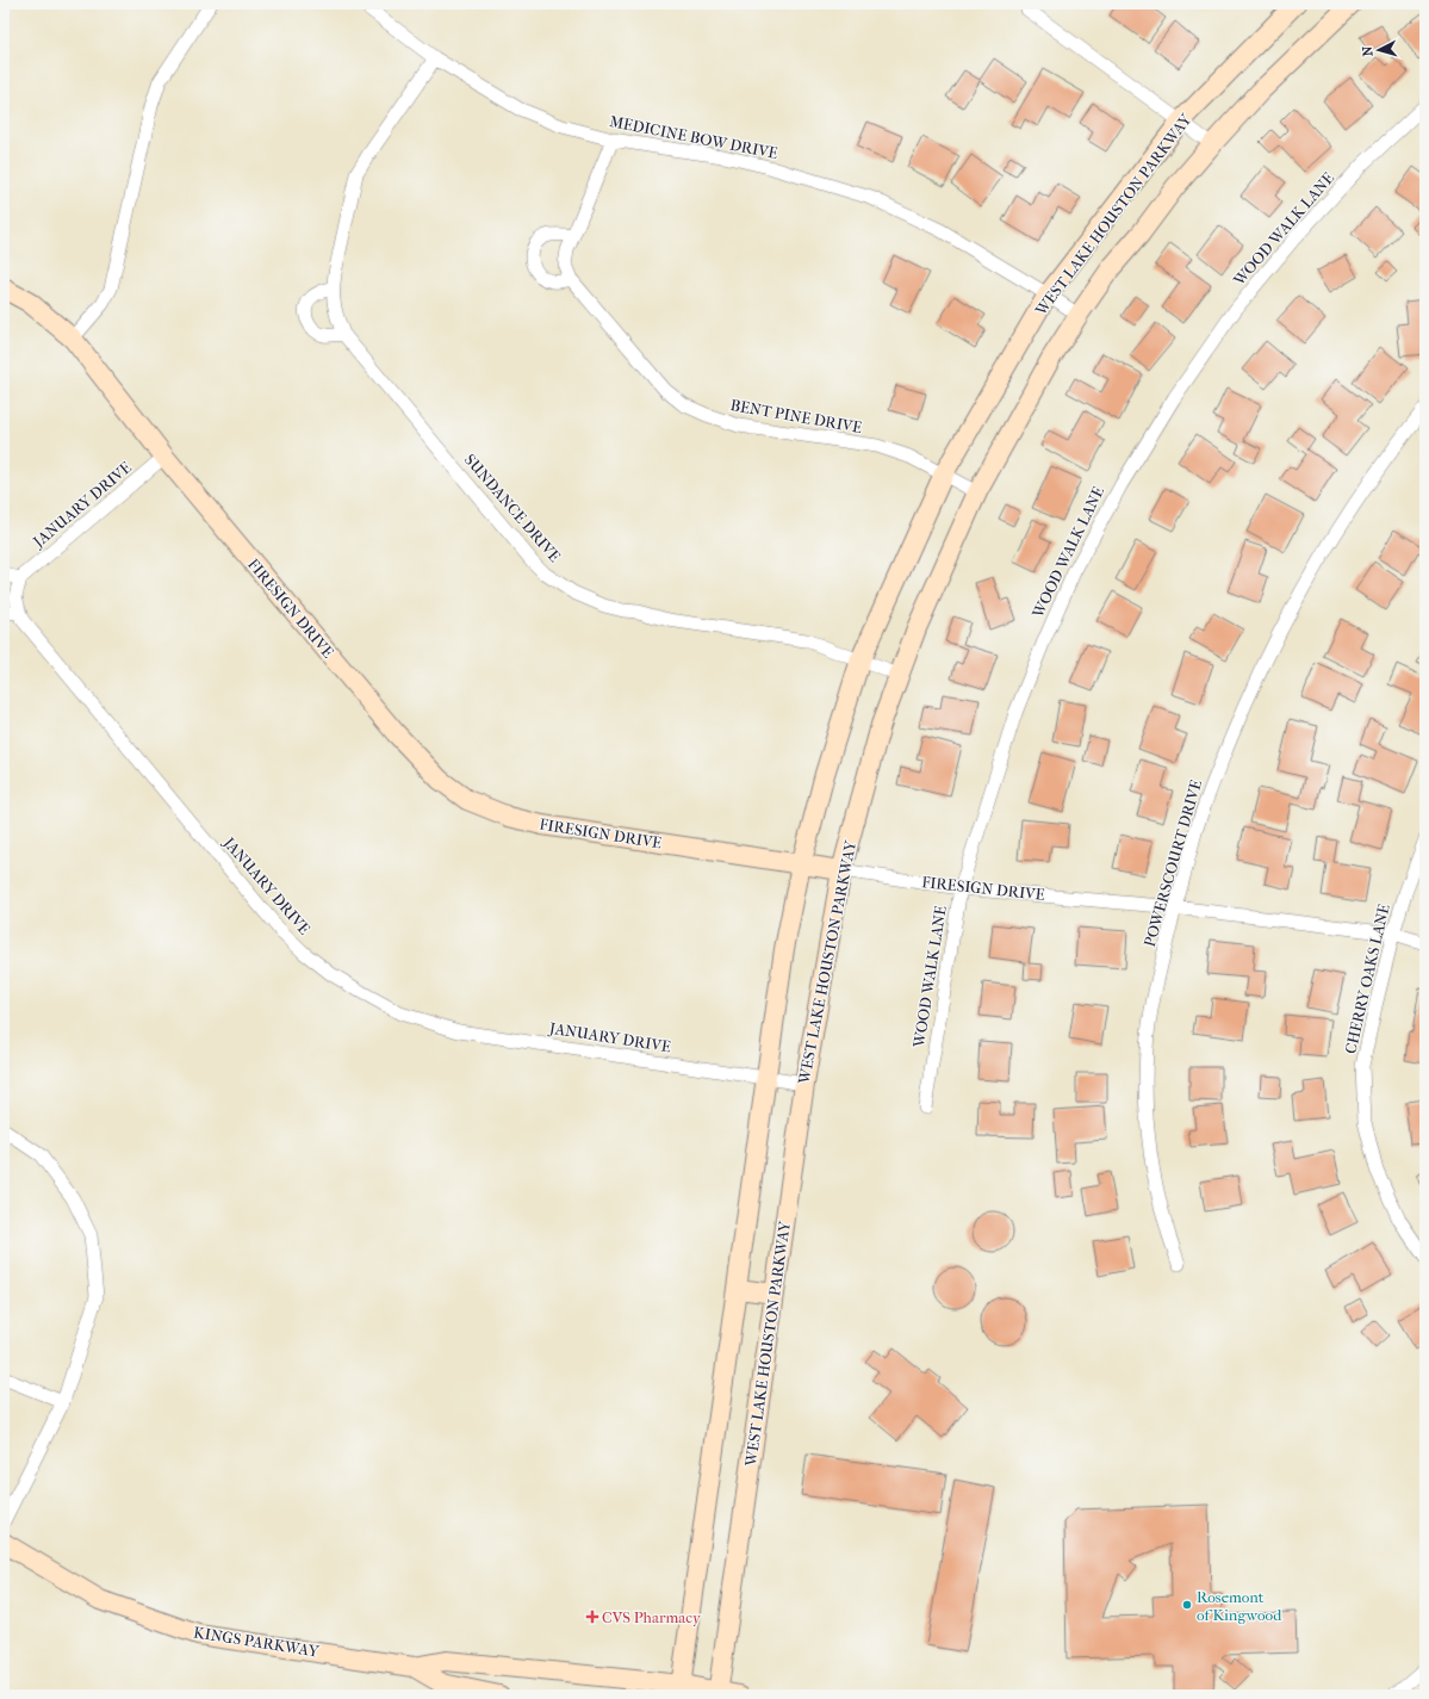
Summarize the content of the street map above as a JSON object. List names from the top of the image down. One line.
{"streets":{"main road":["WEST LAKE HOUSTON PARKWAY","FIRESIGN DRIVE","KINGS PARKWAY"],"street":["MEDICINE BOW DRIVE","WOOD WALK LANE","BENT PINE DRIVE","JANUARY DRIVE","SUNDANCE DRIVE","POWERSCOURT DRIVE","CHERRY OAKS LANE"]},"crossings":[["MEDICINE BOW DRIVE","WEST LAKE HOUSTON PARKWAY"],["MEDICINE BOW DRIVE","BENT PINE DRIVE"],["MEDICINE BOW DRIVE","SUNDANCE DRIVE"],["WEST LAKE HOUSTON PARKWAY","BENT PINE DRIVE"],["WEST LAKE HOUSTON PARKWAY","JANUARY DRIVE"],["WEST LAKE HOUSTON PARKWAY","SUNDANCE DRIVE"],["WEST LAKE HOUSTON PARKWAY","FIRESIGN DRIVE"],["WEST LAKE HOUSTON PARKWAY","KINGS PARKWAY"],["WOOD WALK LANE","FIRESIGN DRIVE"],["JANUARY DRIVE","FIRESIGN DRIVE"],["FIRESIGN DRIVE","POWERSCOURT DRIVE"],["FIRESIGN DRIVE","CHERRY OAKS LANE"]],"places":{"other":["Rosemont of Kingwood"],"health":["CVS Pharmacy"]},"north":"left"}
